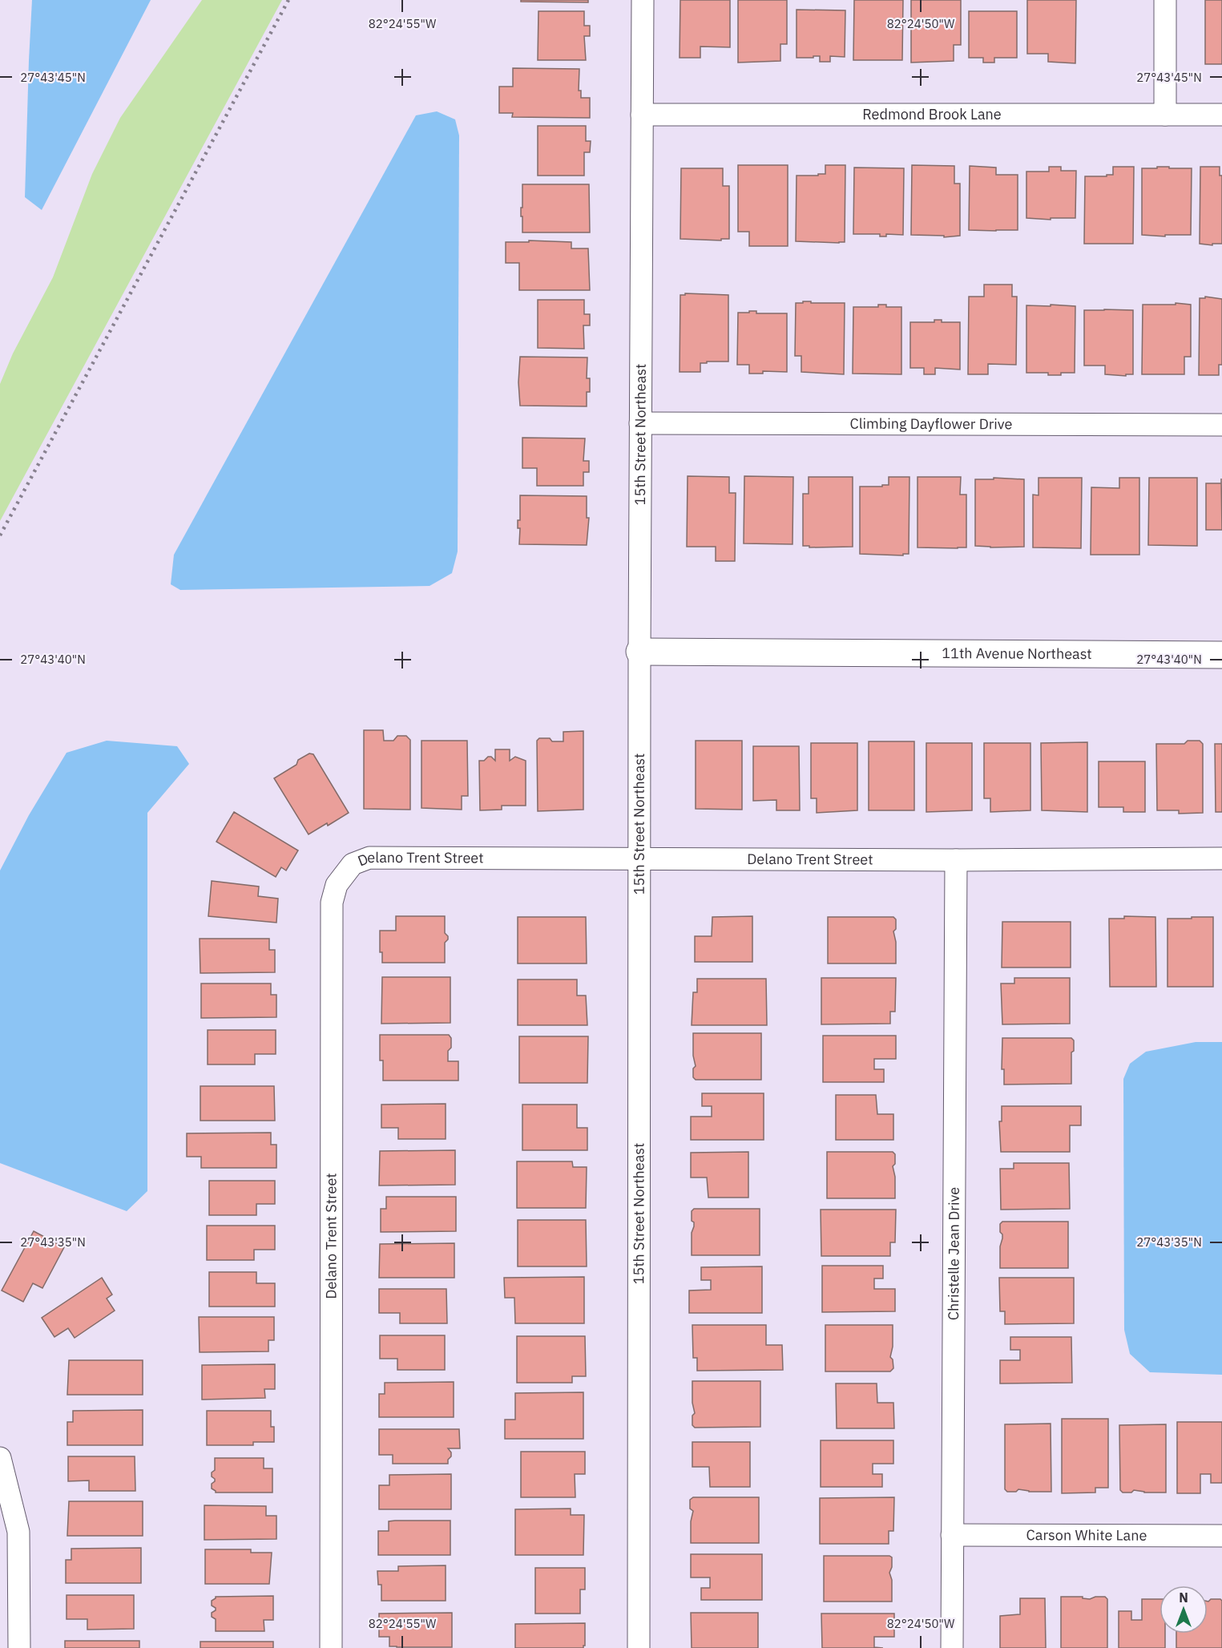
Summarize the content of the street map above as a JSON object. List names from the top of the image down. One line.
{"streets":{"street":["Redmond Brook Lane","Climbing Dayflower Drive","15th Street Northeast","11th Avenue Northeast","Delano Trent Street","Christelle Jean Drive","Carson White Lane"]},"crossings":[["Redmond Brook Lane","15th Street Northeast"],["Climbing Dayflower Drive","15th Street Northeast"],["15th Street Northeast","11th Avenue Northeast"],["15th Street Northeast","Delano Trent Street"],["Delano Trent Street","Christelle Jean Drive"],["Christelle Jean Drive","Carson White Lane"]],"north":"top","coordinates":["82°24'55\"W","82°24'50\"W","27°43'45\"N","27°43'40\"N","27°43'35\"N"]}
